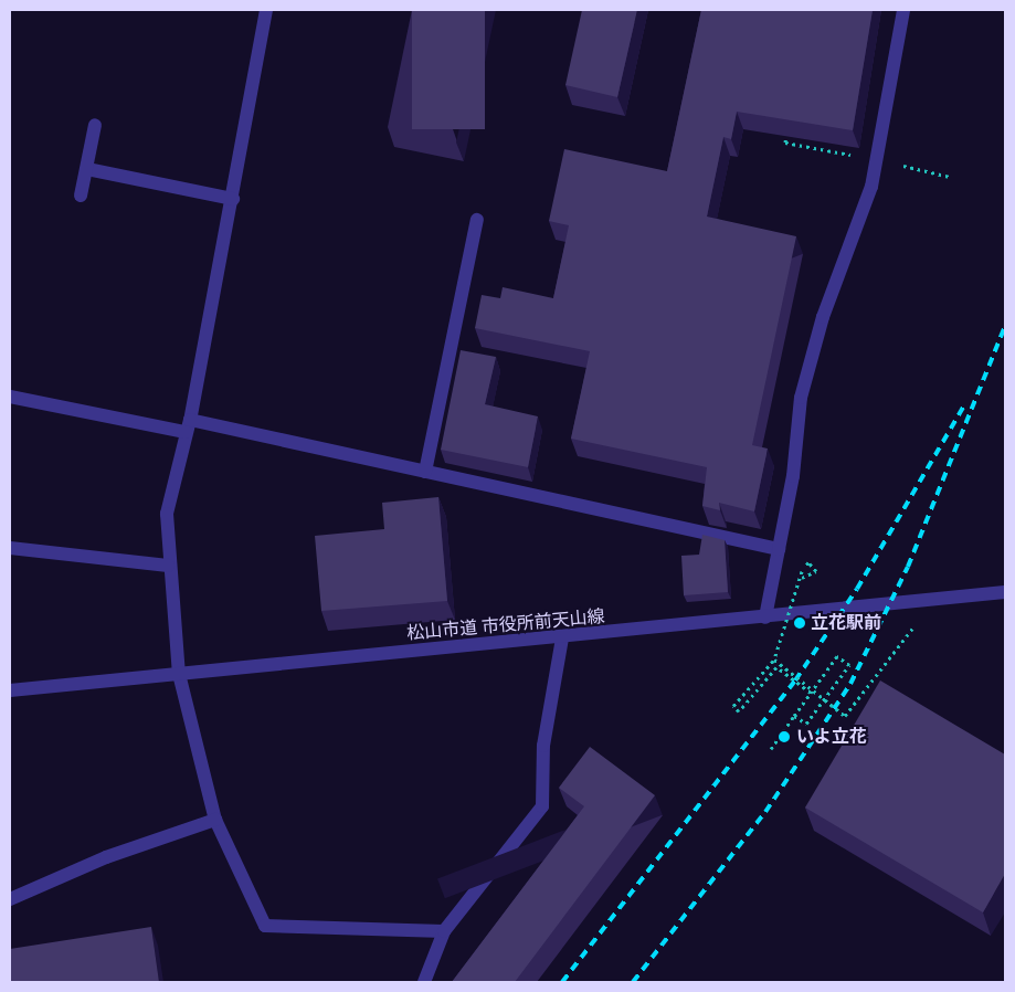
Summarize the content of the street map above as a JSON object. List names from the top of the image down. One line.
{"streets":{"street":["松山市道 市役所前天山線"]},"places":["立花駅前","いよ立花"]}
